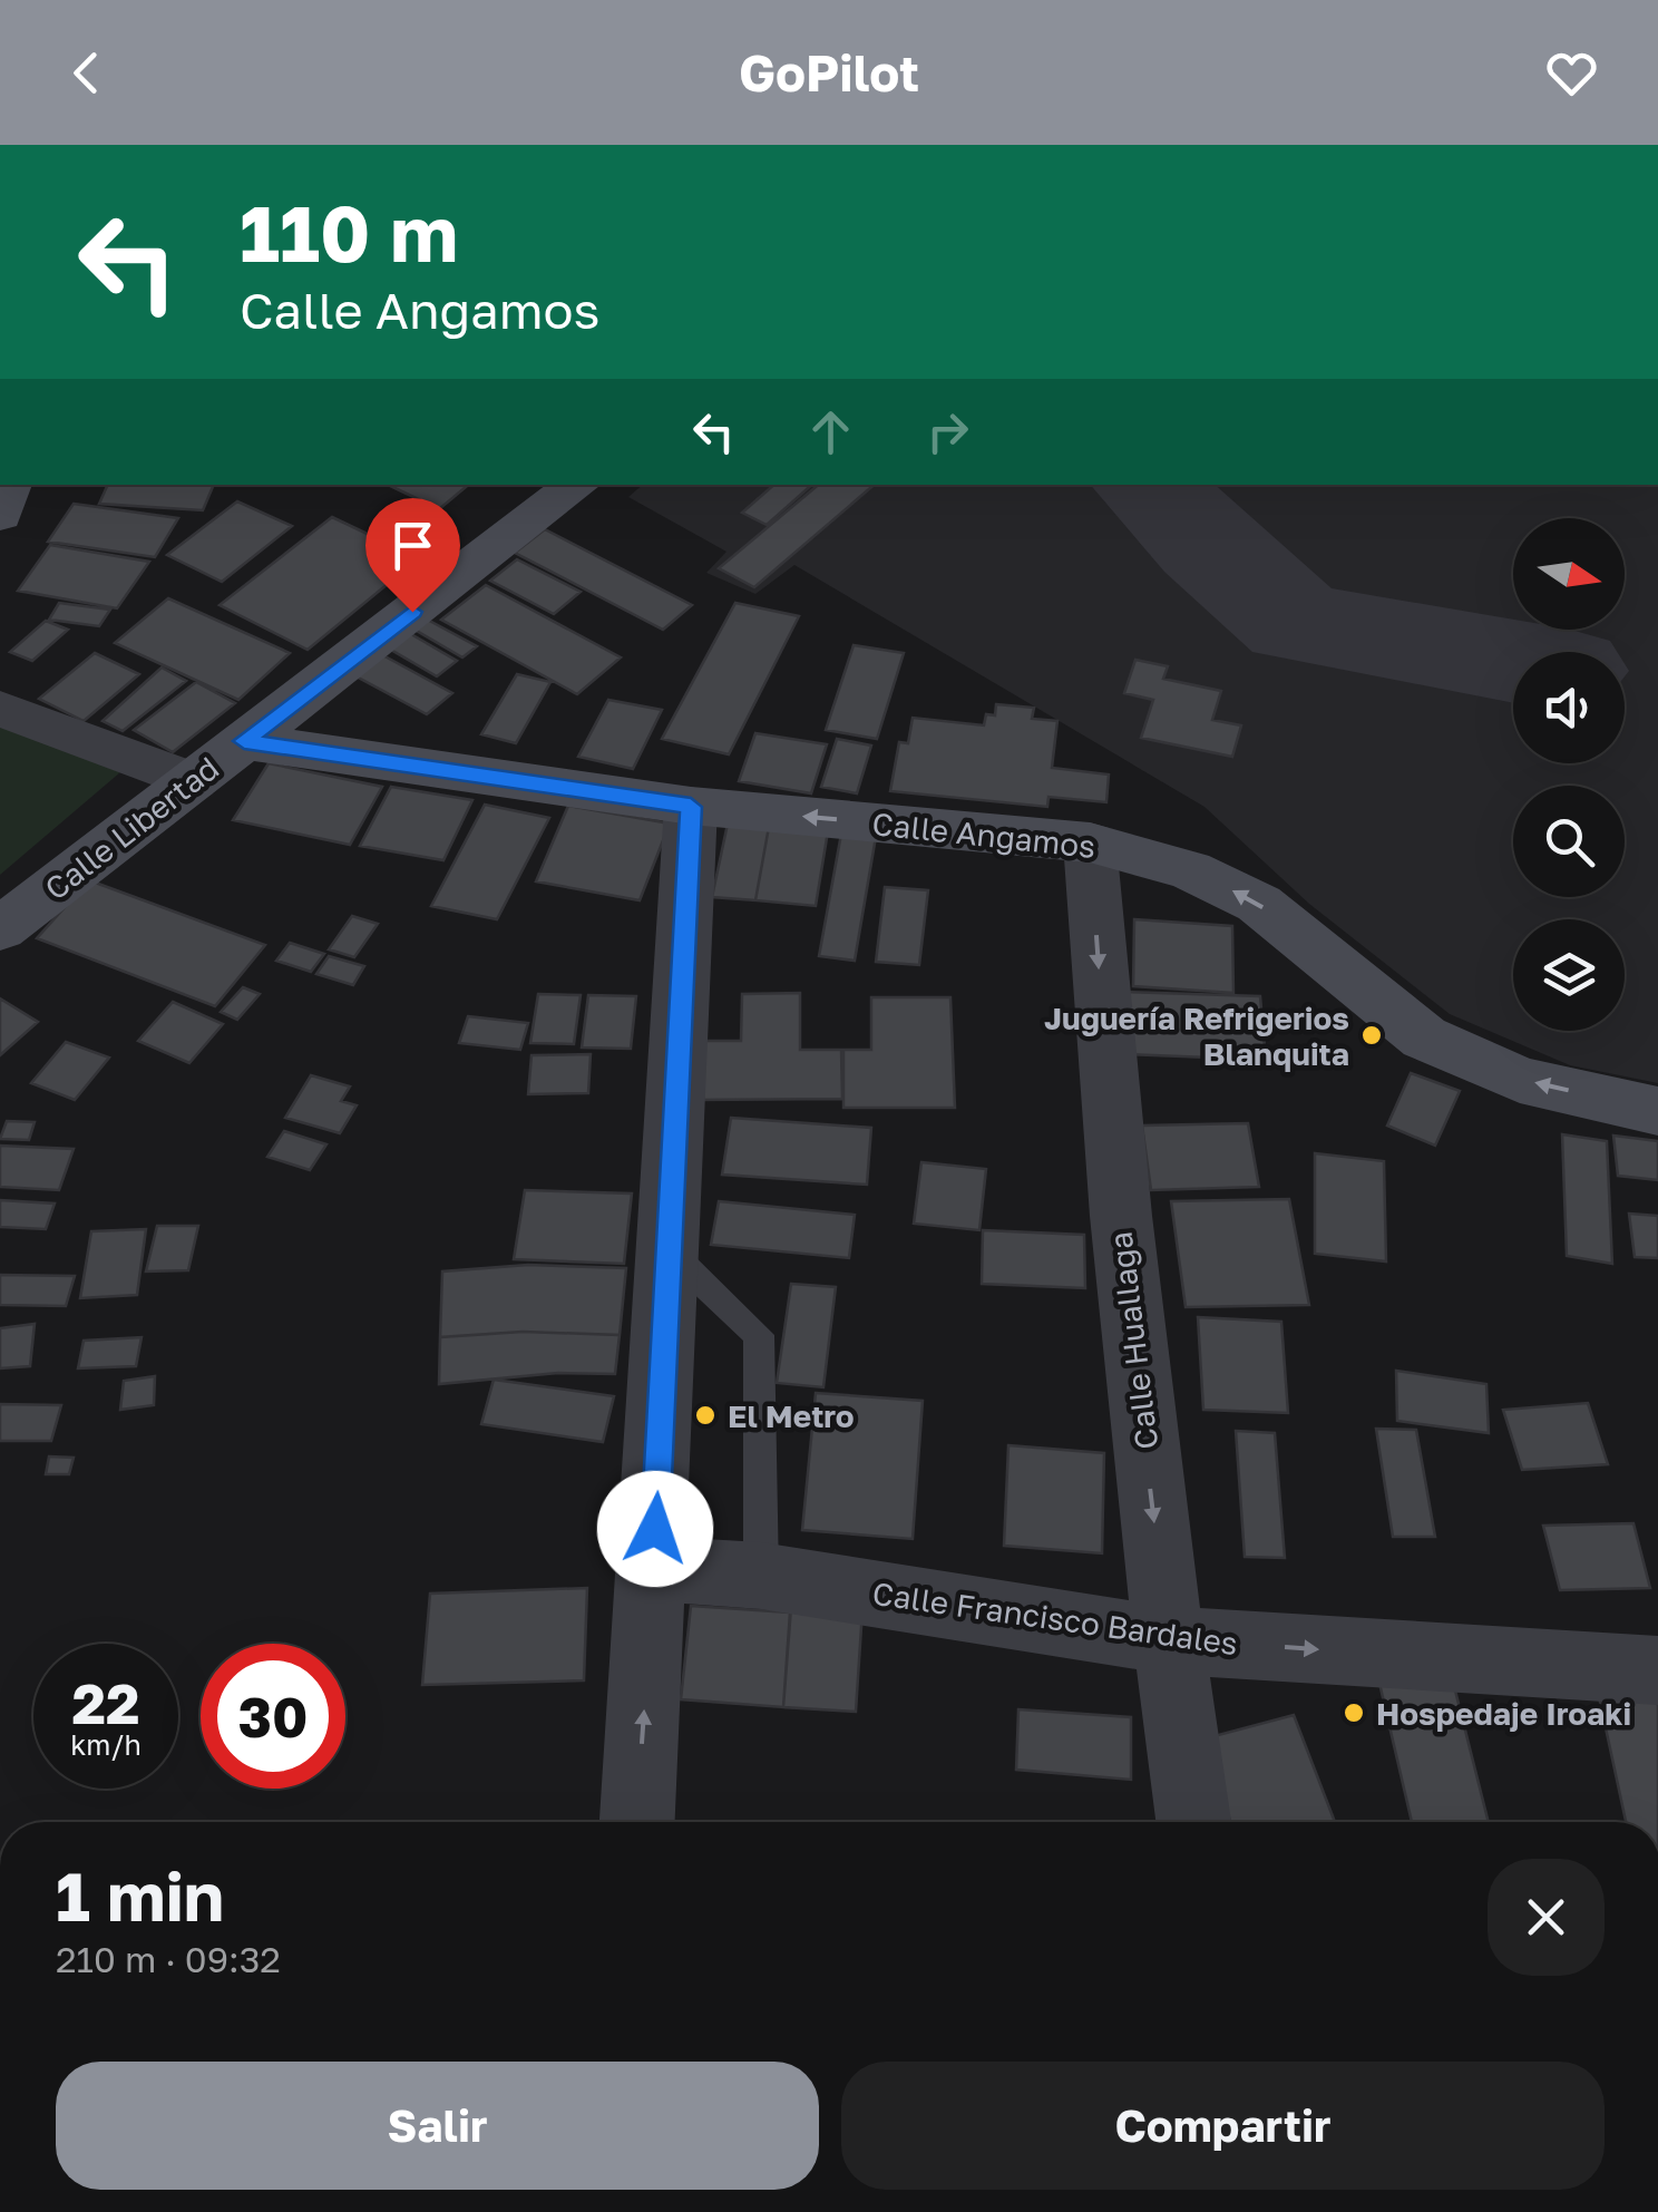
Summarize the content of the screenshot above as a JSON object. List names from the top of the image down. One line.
{"streets":{"street":["Calle Libertad","Calle Angamos","Calle Huallaga","Calle Francisco Bardales"]},"crossings":[["Calle Libertad","Calle Angamos"],["Calle Angamos","Calle Huallaga"],["Calle Huallaga","Calle Francisco Bardales"]],"one_way":["Calle Angamos","Calle Francisco Bardales"],"places":["Juguería Refrigerios Blanquita","El Metro","Hospedaje Iroaki"],"north":"right","page":{"header":"GoPilot","turn":["110 m","Calle Angamos"],"speed":"22 km/h","limit":"30","heading":["1 min","210 m · 09:32"],"buttons":["Salir","Compartir"]}}
